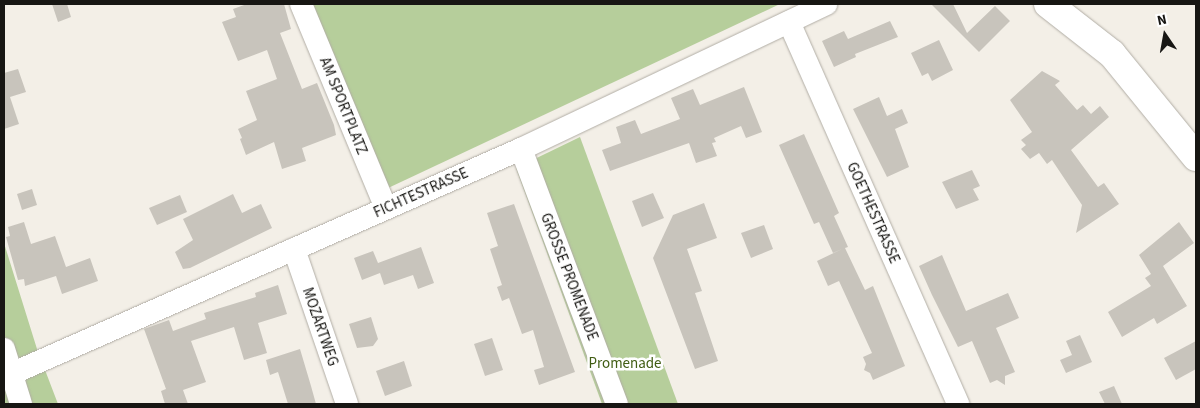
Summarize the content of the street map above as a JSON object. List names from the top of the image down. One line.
{"streets":{"street":["AM SPORTPLATZ","FICHTESTRASSE","GOETHESTRASSE","GROSSE PROMENADE","MOZARTWEG"]},"crossings":[["AM SPORTPLATZ","FICHTESTRASSE"],["FICHTESTRASSE","GOETHESTRASSE"],["FICHTESTRASSE","GROSSE PROMENADE"],["FICHTESTRASSE","MOZARTWEG"]],"parks":["Promenade"],"north":"top"}
